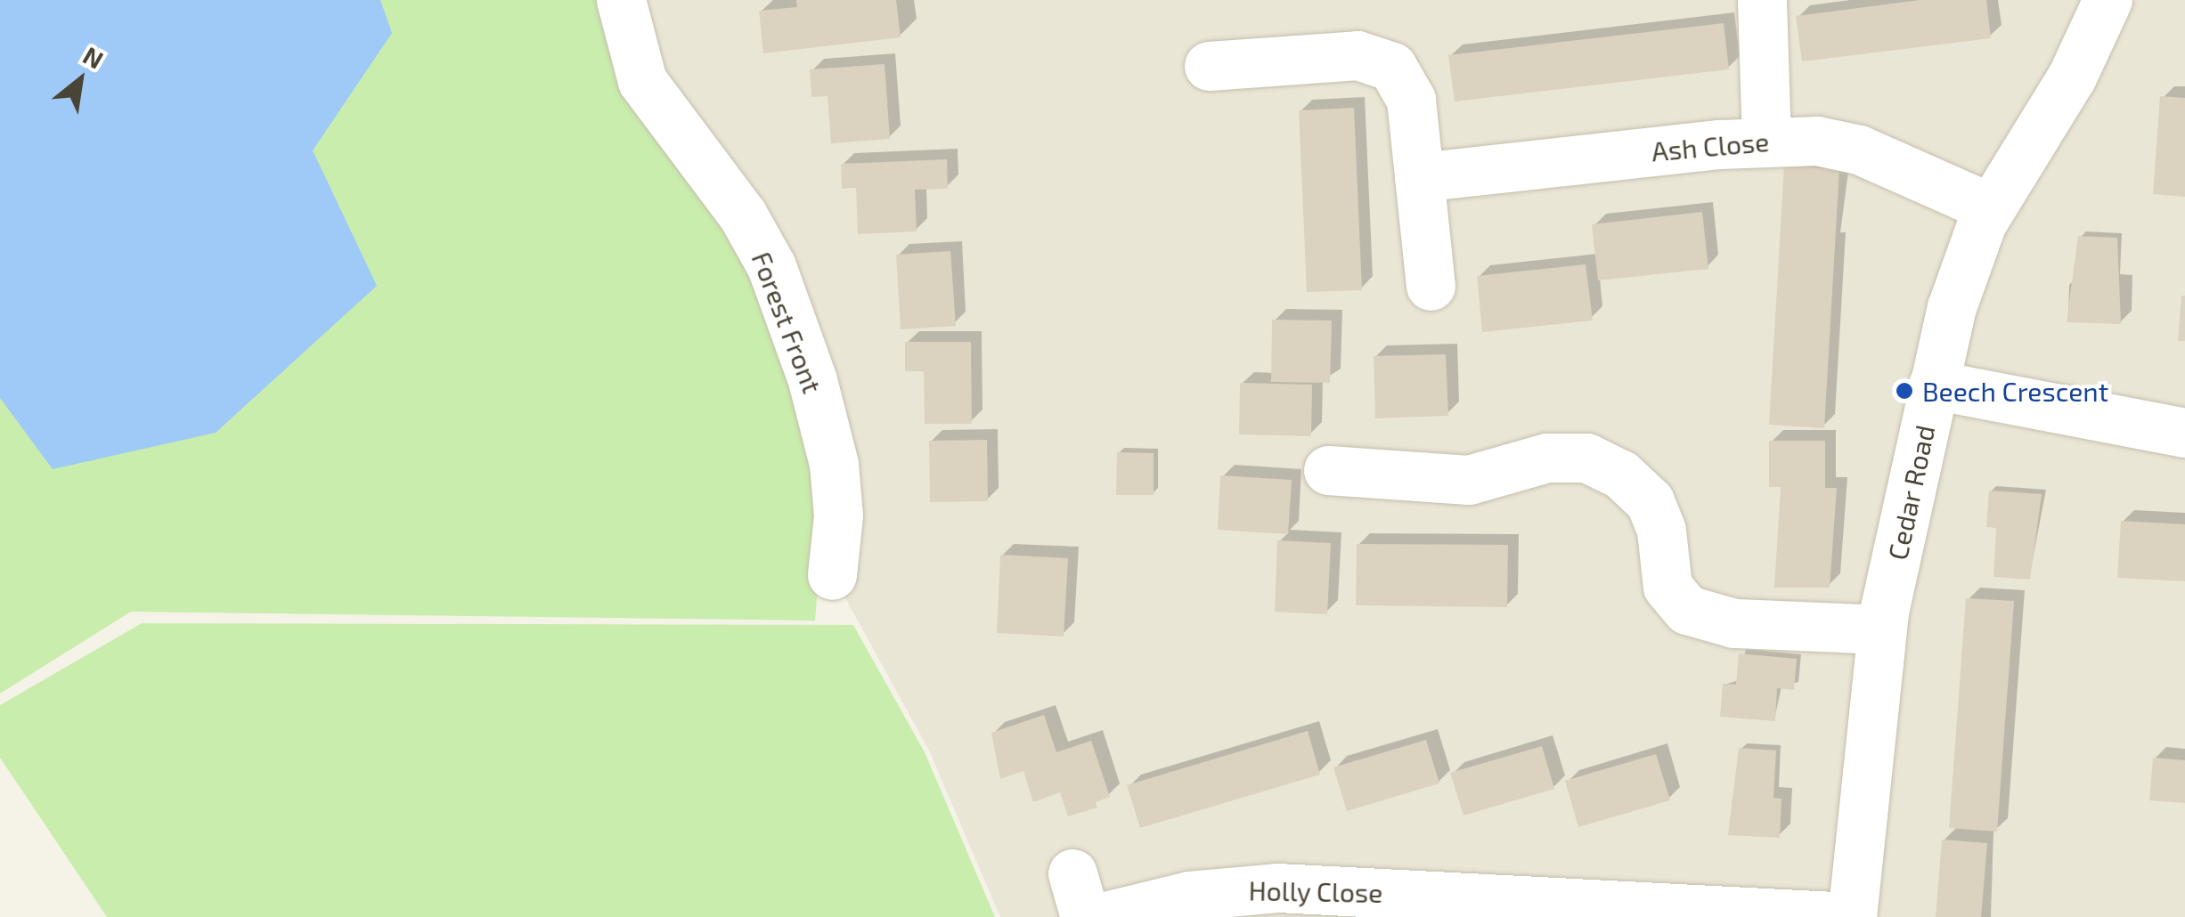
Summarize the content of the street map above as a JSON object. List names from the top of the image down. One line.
{"streets":{"street":["Ash Close","Forest Front","Cedar Road","Holly Close"]},"crossings":[["Ash Close","Cedar Road"],["Cedar Road","Holly Close"]],"places":["Beech Crescent"],"north":"top right"}
